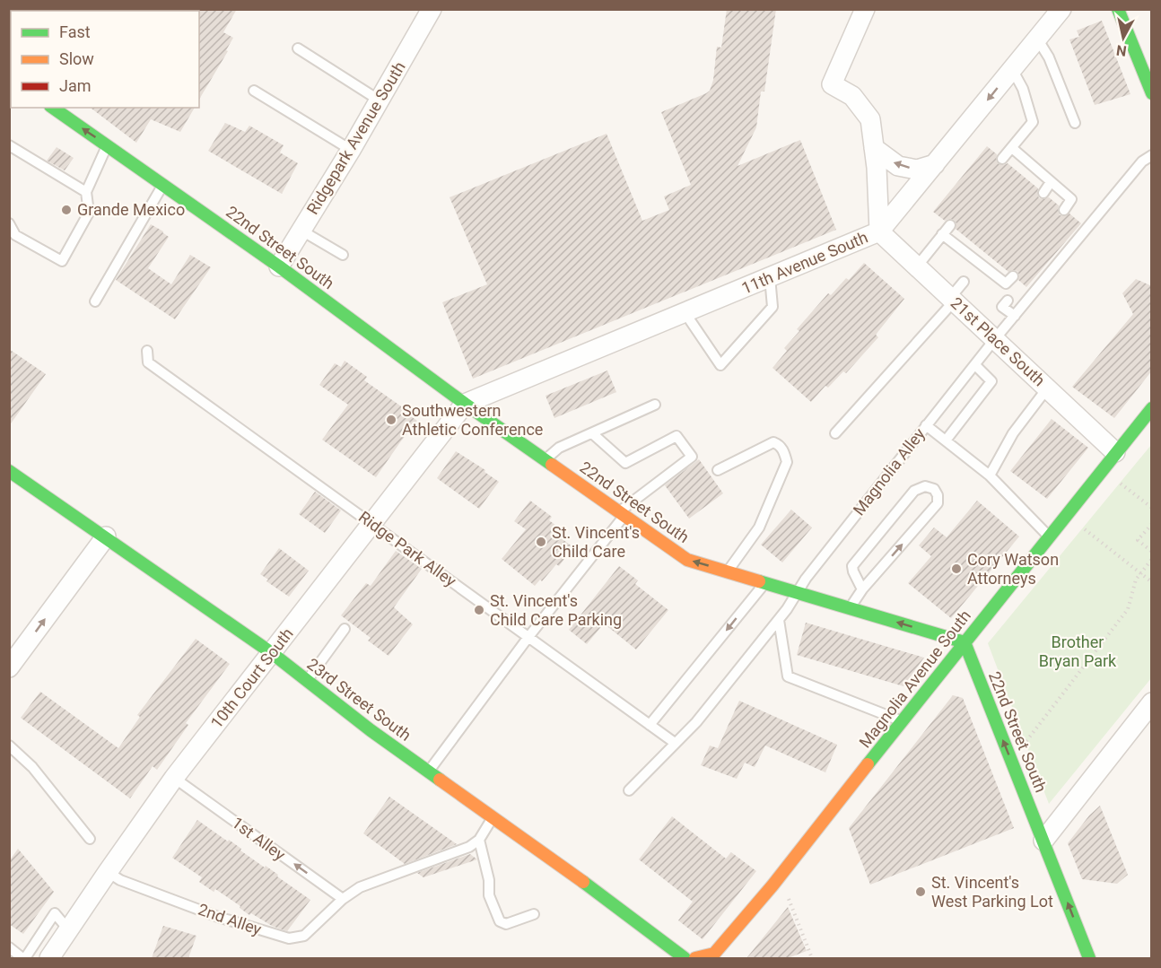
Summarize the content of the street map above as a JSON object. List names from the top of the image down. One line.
{"streets":{"street":["Ridgepark Avenue South","22nd Street South","11th Avenue South","21st Place South","10th Court South","Magnolia Avenue South","23rd Street South"],"lane":["Magnolia Alley","Ridge Park Alley","1st Alley","2nd Alley"]},"crossings":[["Ridgepark Avenue South","22nd Street South"],["22nd Street South","11th Avenue South"],["22nd Street South","Magnolia Alley"],["22nd Street South","10th Court South"],["22nd Street South","Magnolia Avenue South"],["11th Avenue South","21st Place South"],["11th Avenue South","10th Court South"],["21st Place South","Magnolia Alley"],["21st Place South","Magnolia Avenue South"],["Magnolia Alley","Ridge Park Alley"],["Ridge Park Alley","10th Court South"],["10th Court South","23rd Street South"],["10th Court South","1st Alley"],["10th Court South","2nd Alley"],["1st Alley","2nd Alley"]],"one_way":["22nd Street South","1st Alley"],"parks":["Brother Bryan Park"],"places":["Grande Mexico","Southwestern Athletic Conference","St. Vincent's Child Care","Cory Watson Attorneys","St. Vincent's Child Care Parking","St. Vincent's West Parking Lot"],"legend":["Fast","Slow","Jam"],"north":"bottom"}
